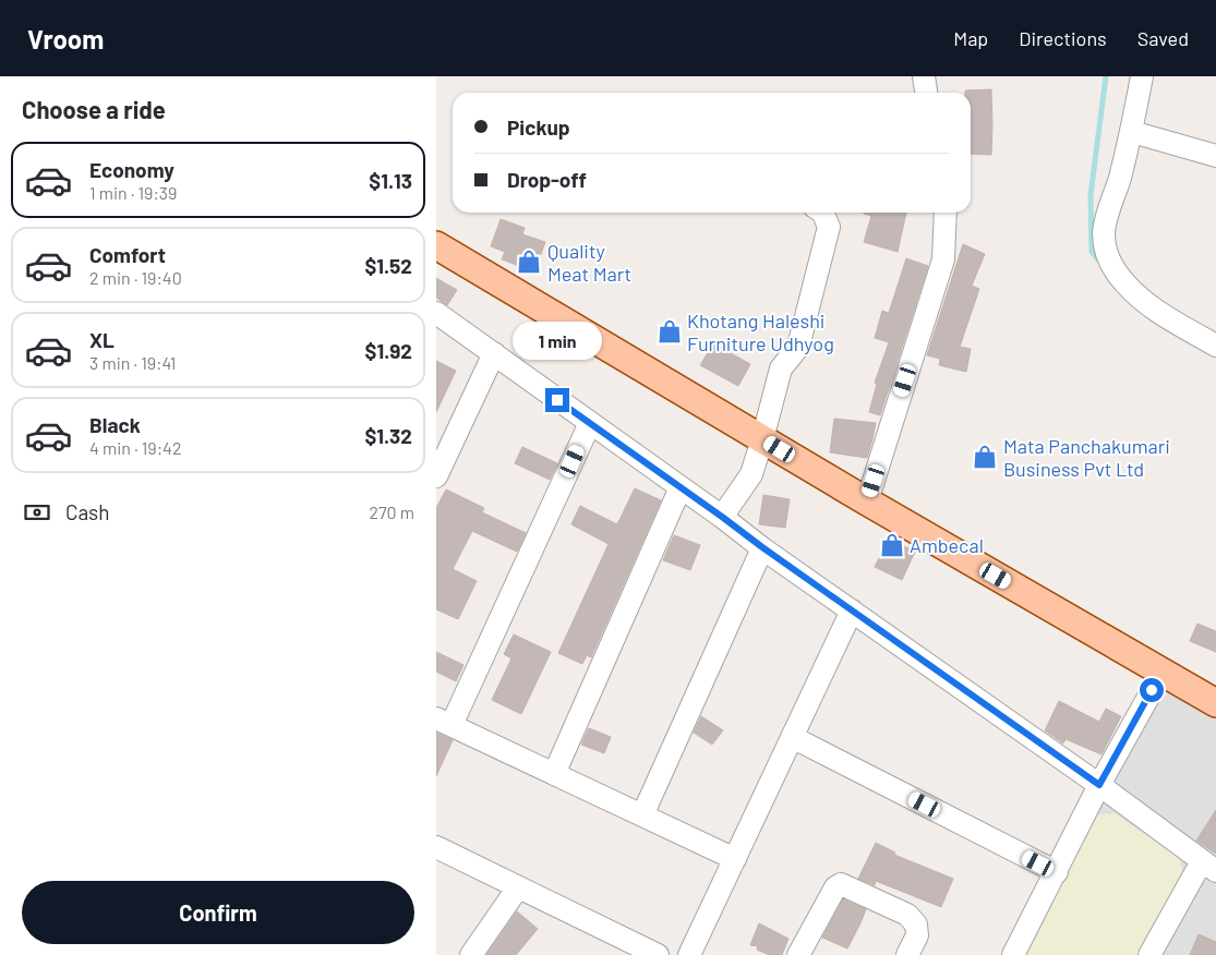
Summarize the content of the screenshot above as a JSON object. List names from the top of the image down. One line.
{"places":{"shop":["Quality Meat Mart","Khotang Haleshi Furniture Udhyog","Mata Panchakumari Business Pvt Ltd","Ambecal"]},"page":{"header":"Vroom","nav":["Map","Directions","Saved"],"heading":"Choose a ride","banner":["Pickup","Drop-off"],"list":[{"name":"Economy","note":"1 min · 19:39","value":"$1.13"},{"name":"Comfort","note":"2 min · 19:40","value":"$1.52"},{"name":"XL","note":"3 min · 19:41","value":"$1.92"},{"name":"Black","note":"4 min · 19:42","value":"$1.32"}],"bubble":"1 min","pay":["Cash","270 m"],"buttons":"Confirm"}}
